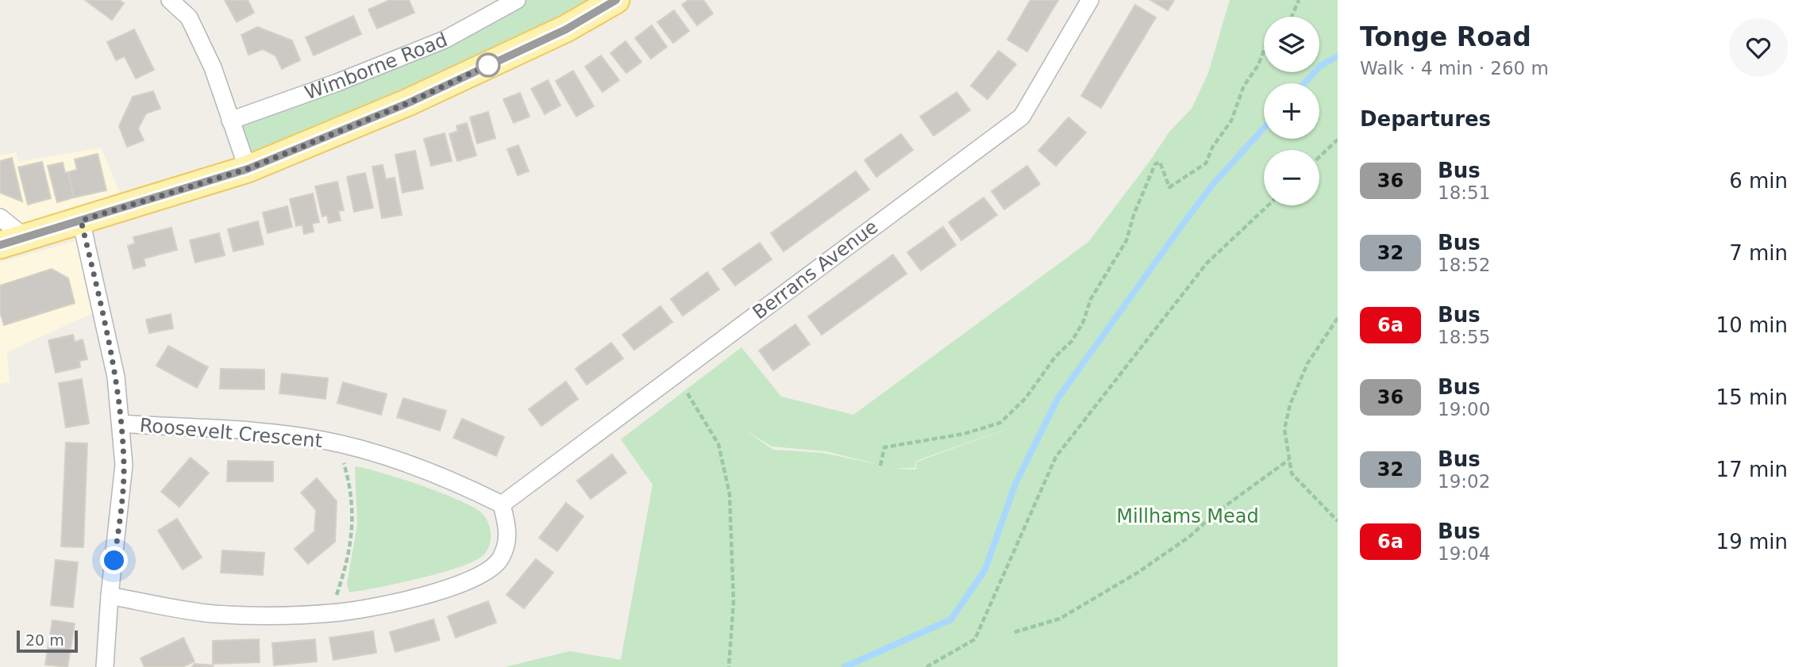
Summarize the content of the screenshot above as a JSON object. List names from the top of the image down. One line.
{"streets":{"street":["Wimborne Road","Berrans Avenue","Roosevelt Crescent"]},"crossings":[["Berrans Avenue","Roosevelt Crescent"]],"parks":["Millhams Mead"],"lines":["bus line 36"],"scale_bar":"20 m","page":{"heading":[["Tonge Road","Walk · 4 min · 260 m"],"Departures"],"map_buttons":["+","−"],"list":[{"mark":"36","name":"Bus","note":"18:51","value":"6 min"},{"mark":"32","name":"Bus","note":"18:52","value":"7 min"},{"mark":"6a","name":"Bus","note":"18:55","value":"10 min"},{"mark":"36","name":"Bus","note":"19:00","value":"15 min"},{"mark":"32","name":"Bus","note":"19:02","value":"17 min"},{"mark":"6a","name":"Bus","note":"19:04","value":"19 min"}],"scale":"20 m"}}
